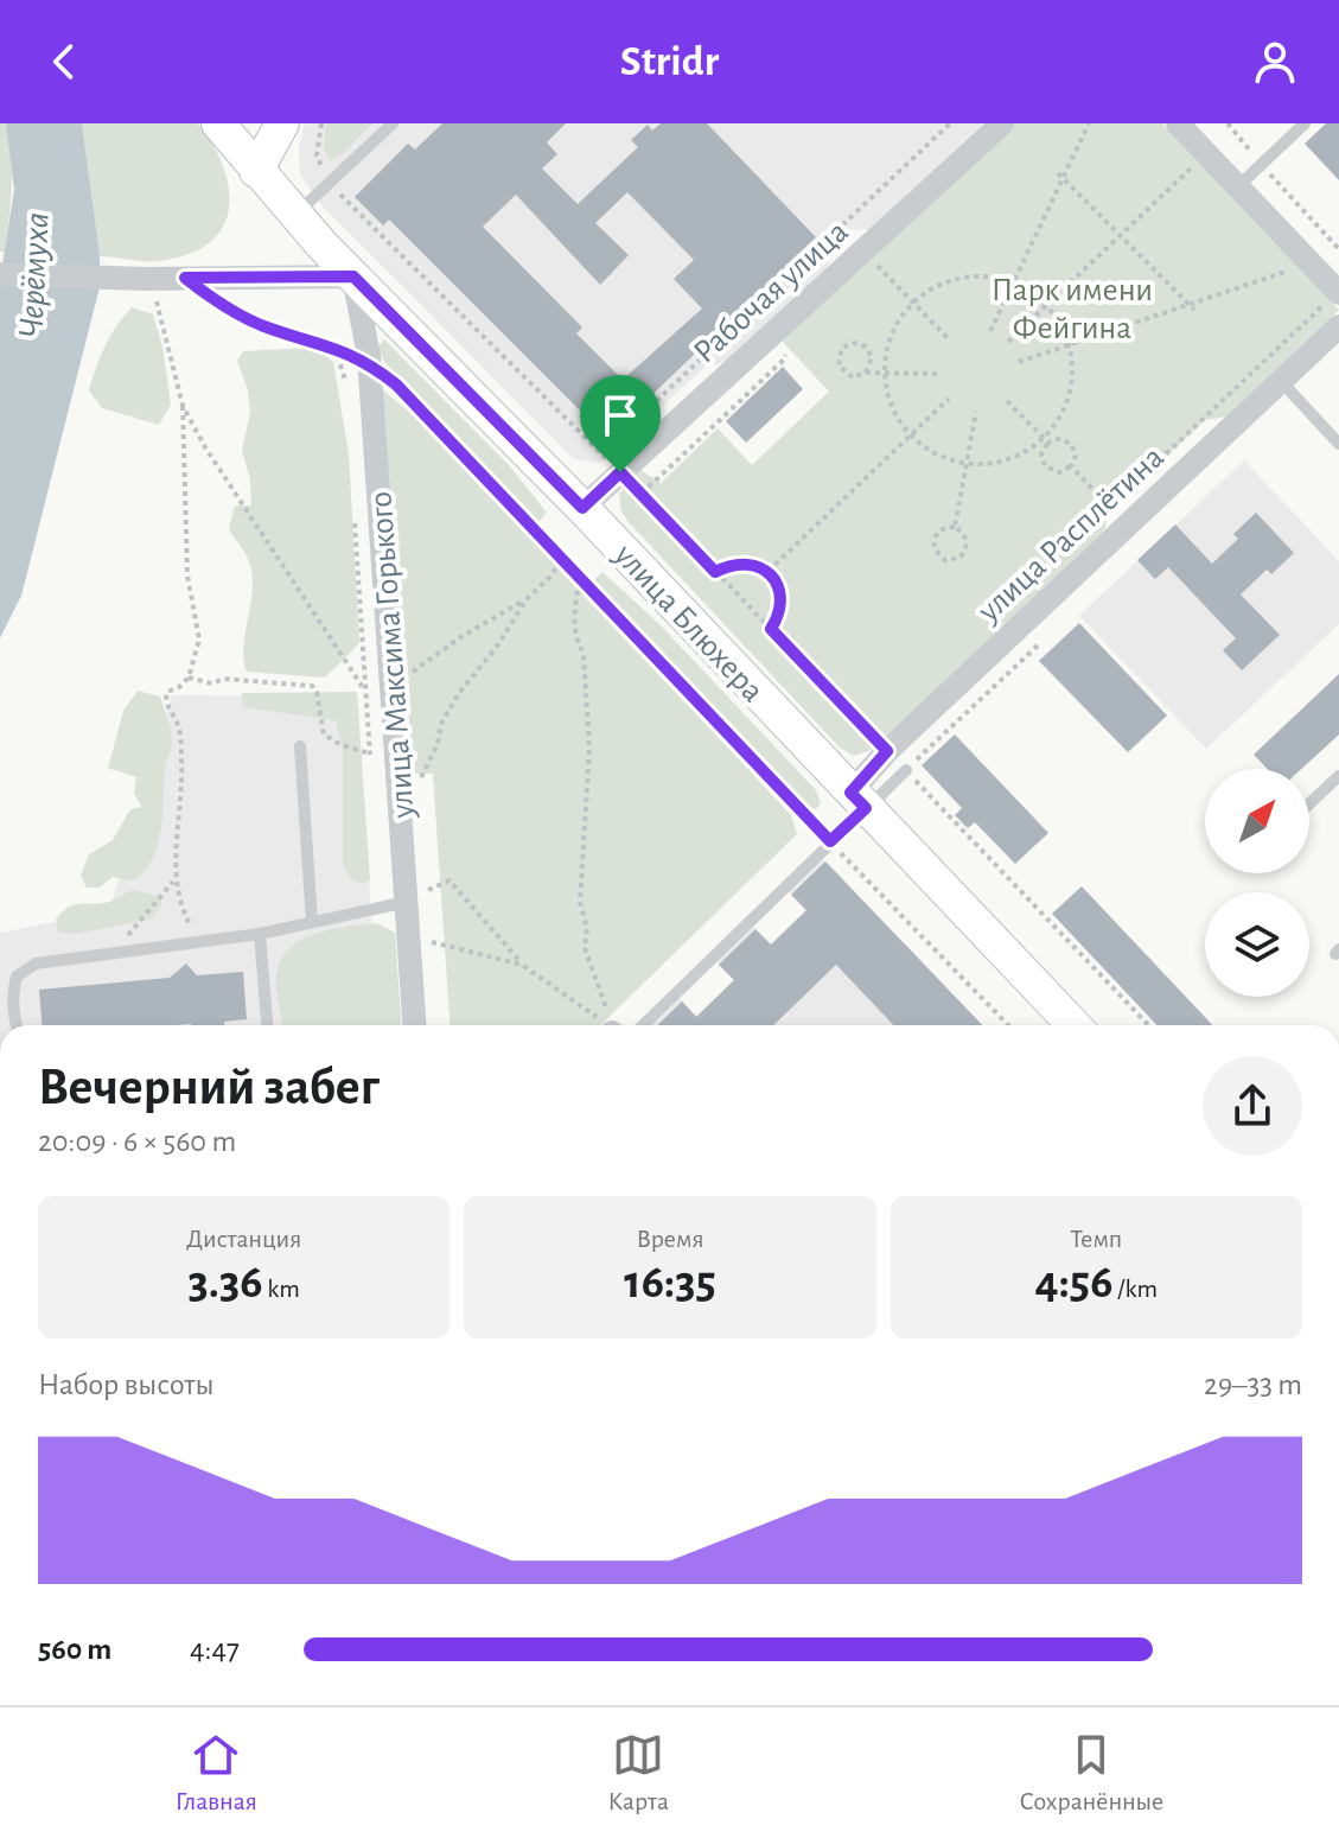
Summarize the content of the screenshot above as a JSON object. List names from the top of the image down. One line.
{"streets":{"street":["Рабочая улица","улица Расплётина","улица Блюхера","улица Максима Горького"]},"crossings":[["Рабочая улица","улица Блюхера"],["улица Расплётина","улица Блюхера"],["улица Блюхера","улица Максима Горького"]],"water":["Черёмуха"],"parks":["Парк имени Фейгина"],"north":"top right","page":{"header":"Stridr","heading":["Вечерний забег","20:09 · 6 × 560 m"],"stats":[["Дистанция","3.36 km"],["Время","16:35"],["Темп","4:56 /km"]],"chart":["Набор высоты","29–33 m"],"list":[{"name":"560 m","note":"4:47"}],"tabs":["Главная","Карта","Сохранённые"]}}
